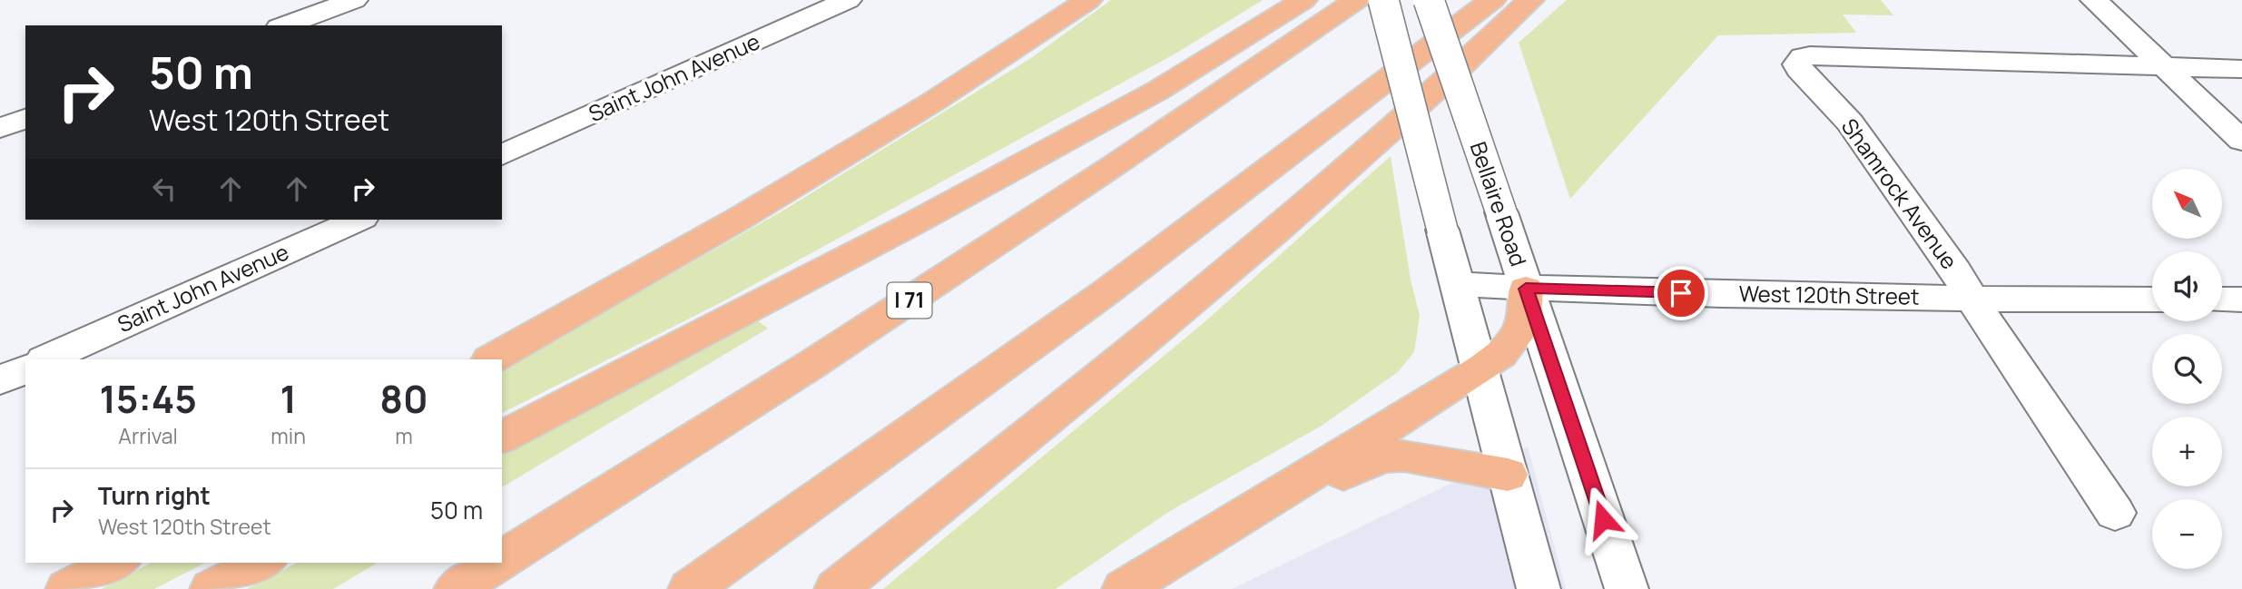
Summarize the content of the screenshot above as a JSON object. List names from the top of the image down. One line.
{"streets":{"highway":["I 71"],"street":["Saint John Avenue","Shamrock Avenue","Bellaire Road","West 120th Street"]},"crossings":[["Shamrock Avenue","West 120th Street"],["Bellaire Road","West 120th Street"]],"north":"top left","page":{"turn":["50 m","West 120th Street"],"map_buttons":["+","−"],"eta":["15:45","Arrival","1","min","80","m"],"list":[{"name":"Turn right","note":"West 120th Street","value":"50 m"}]}}
